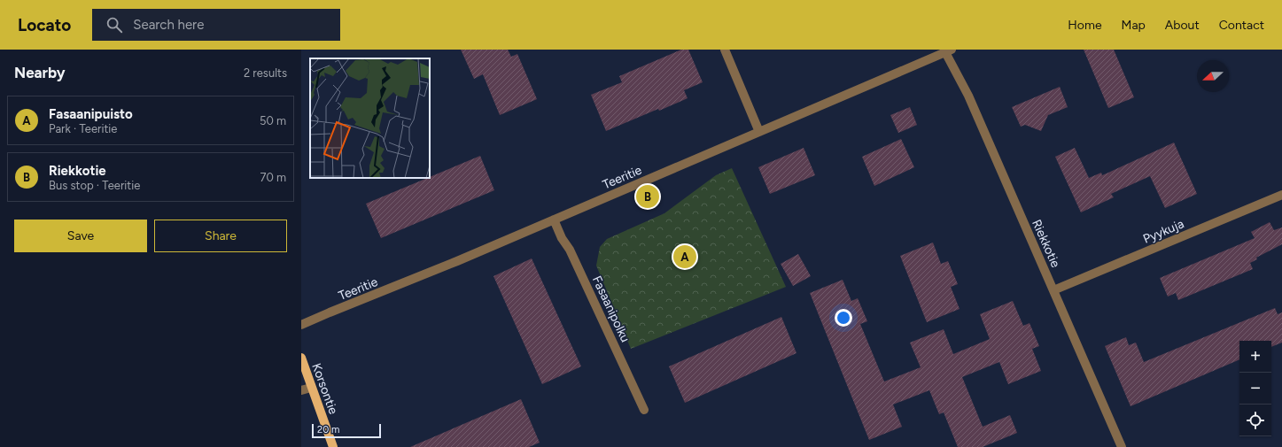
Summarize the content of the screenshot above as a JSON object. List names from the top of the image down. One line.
{"streets":{"main road":["Korsontie"],"street":["Teeritie","Pyykuja","Riekkotie","Fasaanipolku"]},"crossings":[["Teeritie","Riekkotie"],["Teeritie","Fasaanipolku"],["Pyykuja","Riekkotie"]],"scale_bar":"20 m","north":"left","page":{"header":"Locato","search":"Search here","nav":["Home","Map","About","Contact"],"heading":["Nearby","2 results"],"list":[{"mark":"A","name":"Fasaanipuisto","note":"Park · Teeritie","value":"50 m"},{"mark":"B","name":"Riekkotie","note":"Bus stop · Teeritie","value":"70 m"}],"pins":["B","A"],"buttons":["Save","Share"],"map_buttons":["+","−"],"scale":"20 m"}}
